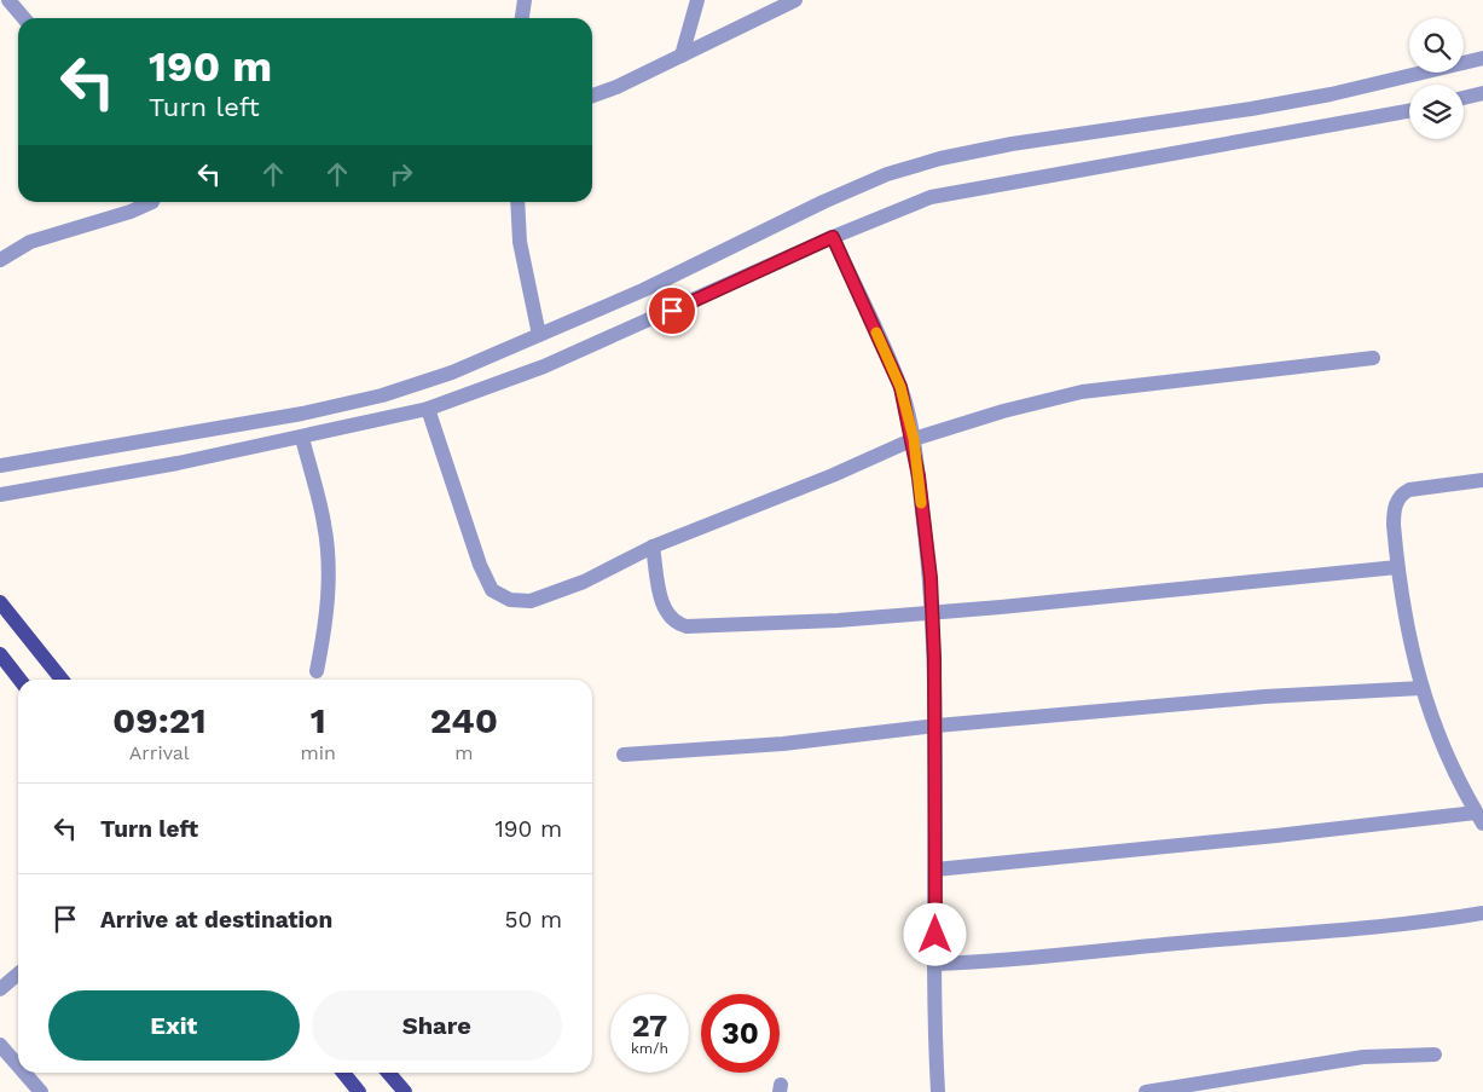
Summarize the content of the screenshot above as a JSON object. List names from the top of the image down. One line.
{"page":{"turn":["190 m","Turn left"],"eta":["09:21","Arrival","1","min","240","m"],"list":[{"name":"Turn left","value":"190 m"},{"name":"Arrive at destination","value":"50 m"}],"buttons":["Exit","Share"],"speed":"27 km/h","limit":"30"}}
